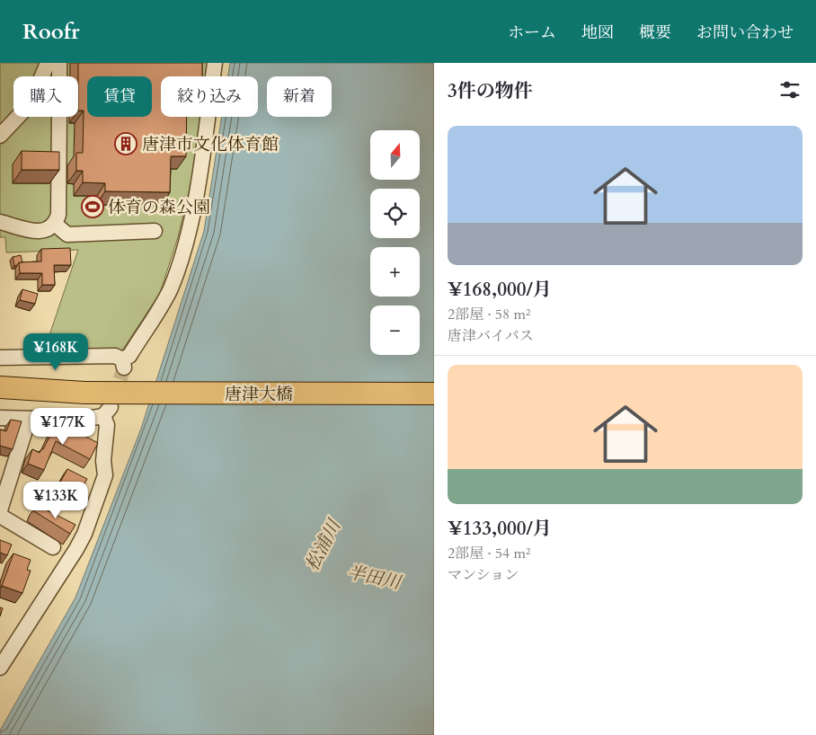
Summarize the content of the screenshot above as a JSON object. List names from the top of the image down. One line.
{"streets":{"highway":["唐津大橋"]},"water":["松浦川","半田川"],"places":{"building":["唐津市文化体育館"],"sports":["体育の森公園"]},"north":"top","page":{"header":"Roofr","nav":["ホーム","地図","概要","お問い合わせ"],"heading":"3件の物件","chip":["購入","賃貸","絞り込み","新着"],"list":[{"name":"¥168,000/月","note":"2部屋 · 58 m² · 唐津バイパス"},{"name":"¥133,000/月","note":"2部屋 · 54 m² · マンション"}],"map_buttons":["+","−"],"price":["¥168K","¥177K","¥133K"]}}
